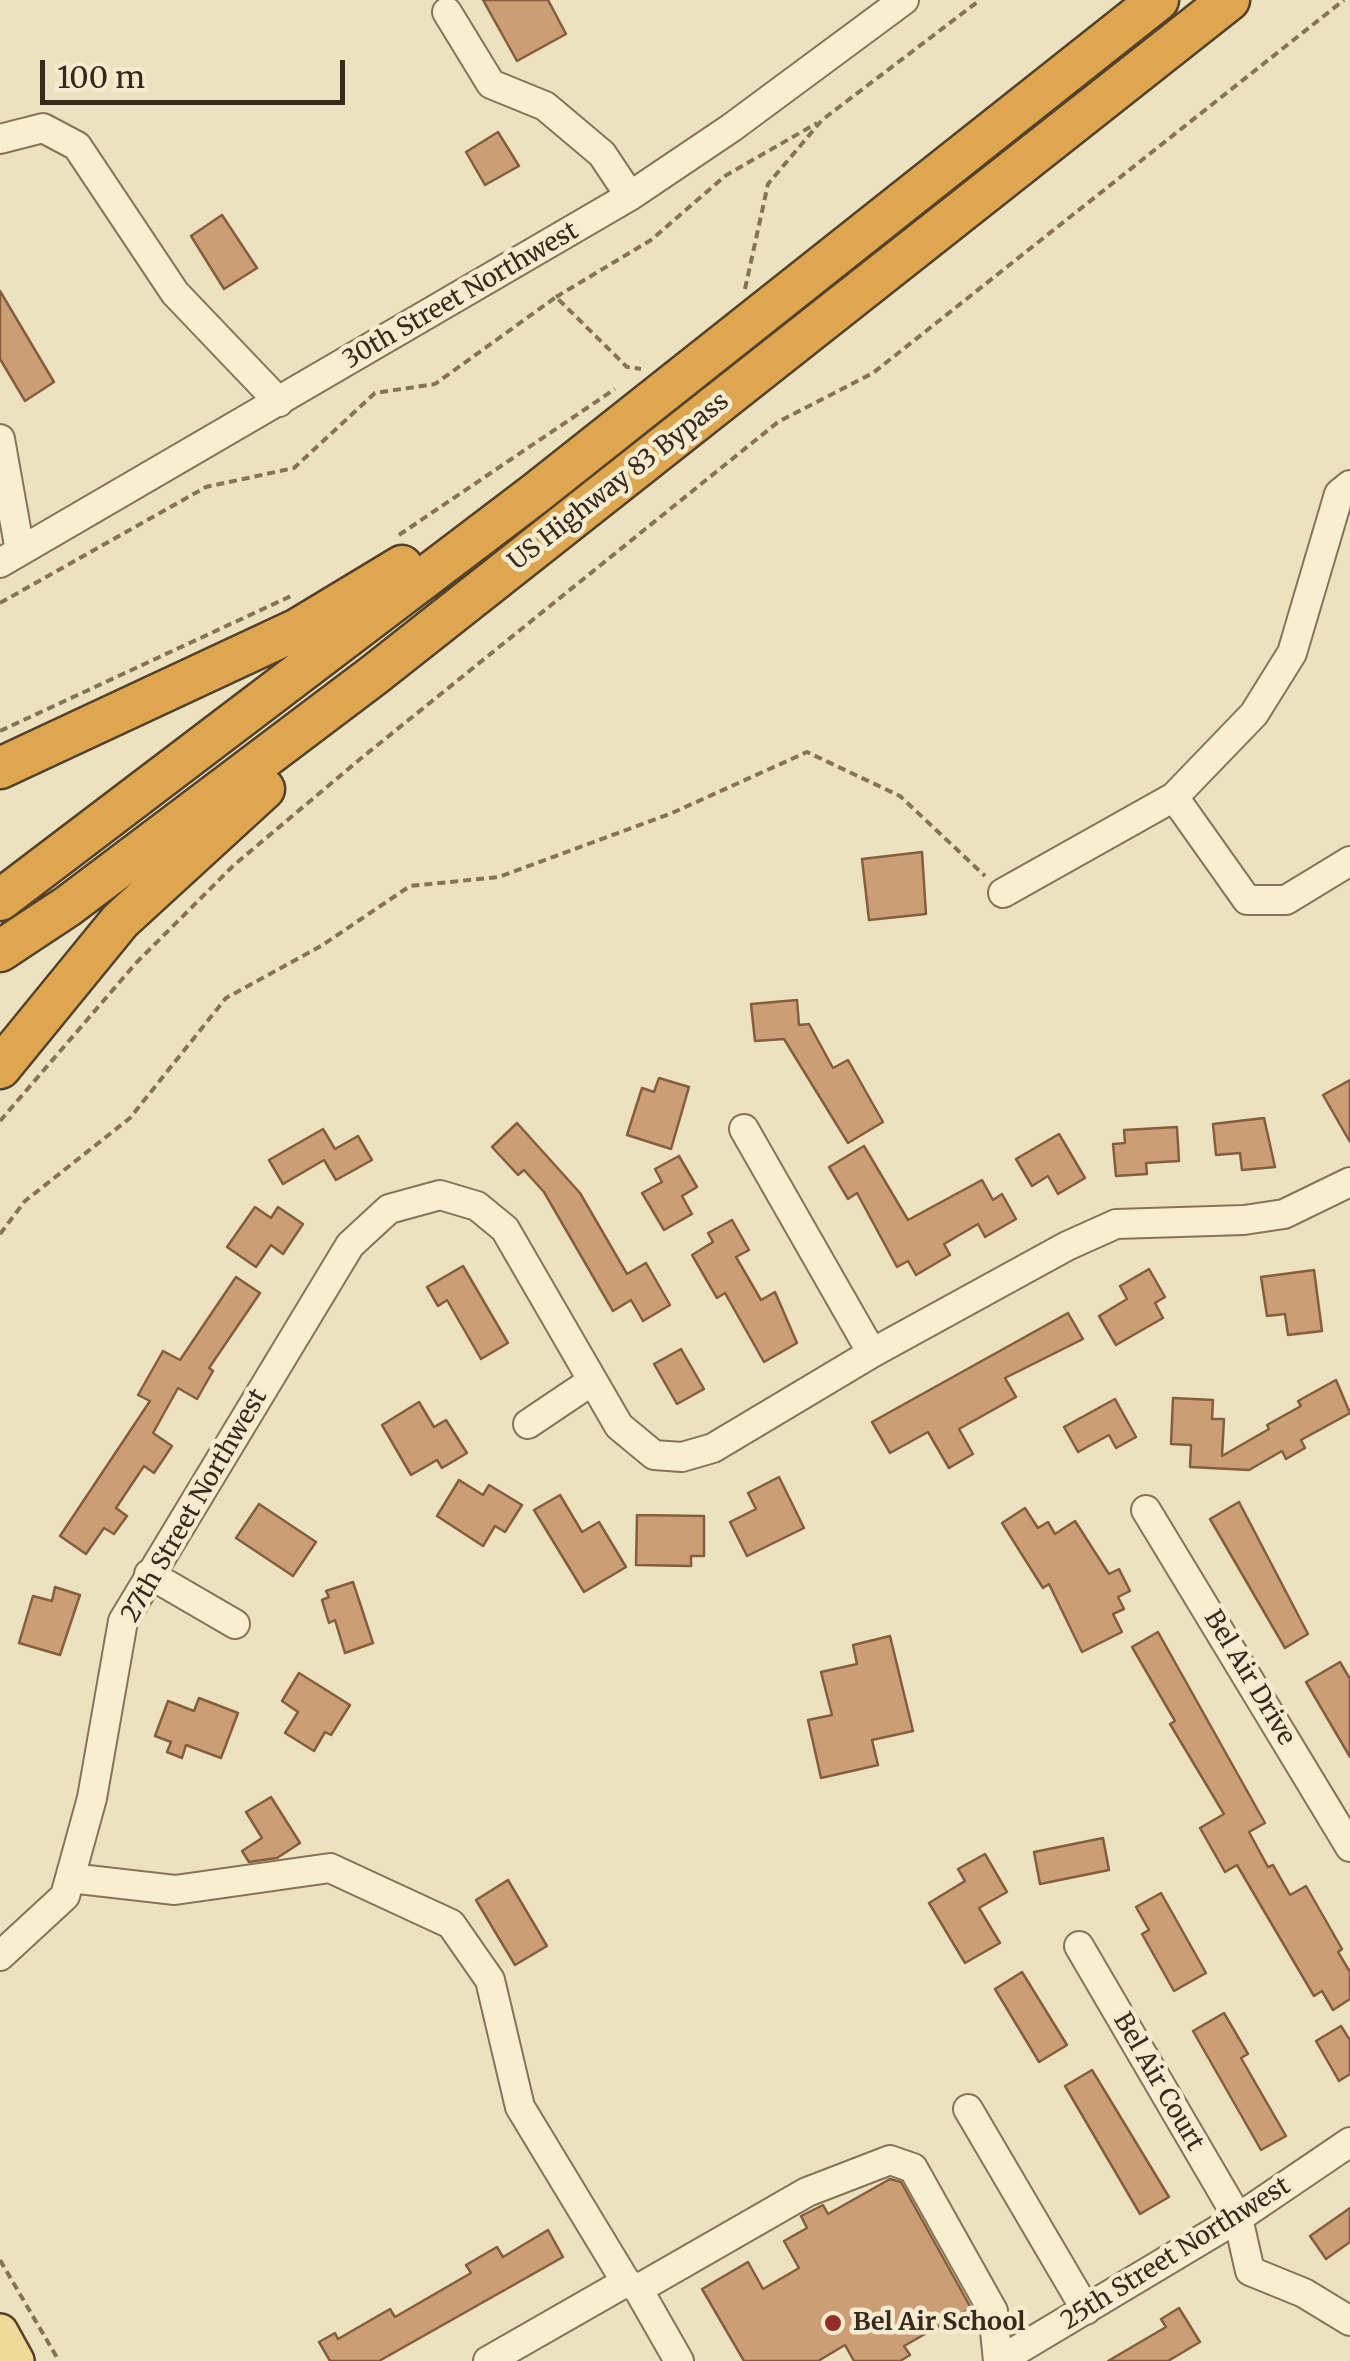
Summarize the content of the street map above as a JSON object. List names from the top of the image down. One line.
{"streets":{"highway":["US Highway 83 Bypass"],"street":["30th Street Northwest","27th Street Northwest","Bel Air Drive","Bel Air Court","25th Street Northwest"]},"crossings":[["Bel Air Court","25th Street Northwest"]],"places":["Bel Air School"],"scale_bar":"100 m"}
